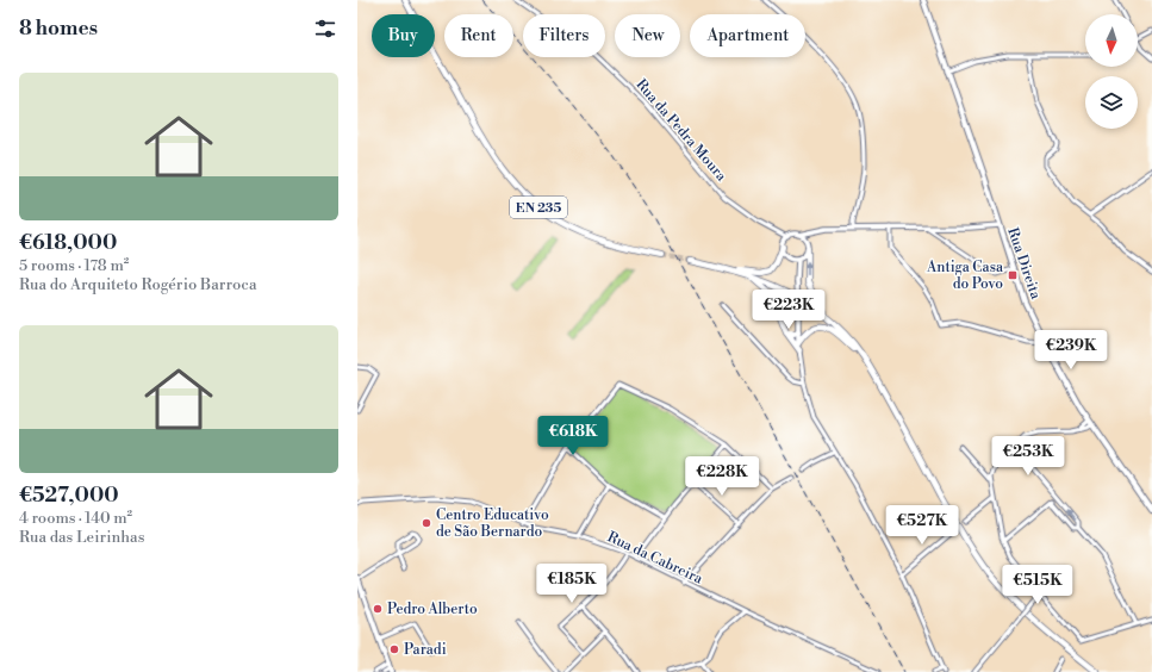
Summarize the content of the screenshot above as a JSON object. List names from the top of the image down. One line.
{"streets":{"main road":["EN 235","Rua Direita"],"street":["Rua da Pedra Moura","Rua da Cabreira"]},"places":{"transit":["Antiga Casa do Povo"],"other":["Centro Educativo de São Bernardo","Pedro Alberto","Paradi"]},"north":"bottom","page":{"heading":"8 homes","chip":["Buy","Rent","Filters","New","Apartment"],"list":[{"name":"€618,000","note":"5 rooms · 178 m² · Rua do Arquiteto Rogério Barroca"},{"name":"€527,000","note":"4 rooms · 140 m² · Rua das Leirinhas"}],"price":["€223K","€239K","€618K","€253K","€228K","€527K","€185K","€515K"]}}
